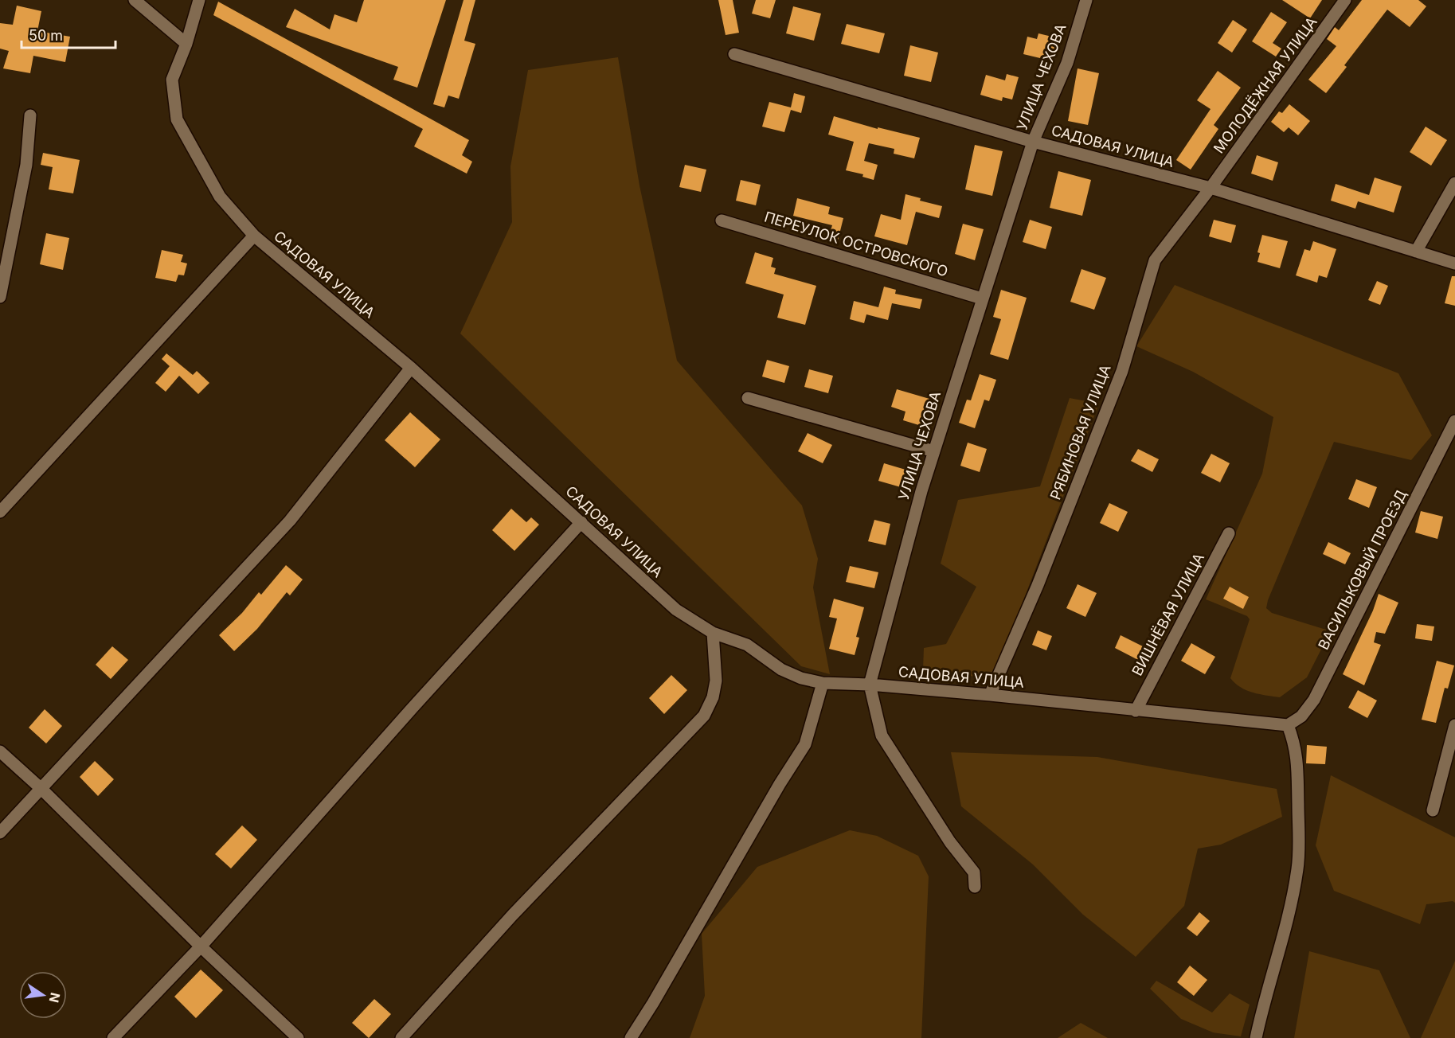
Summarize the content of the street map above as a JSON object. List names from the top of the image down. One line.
{"streets":{"street":["УЛИЦА ЧЕХОВА","МОЛОДЁЖНАЯ УЛИЦА","САДОВАЯ УЛИЦА","ПЕРЕУЛОК ОСТРОВСКОГО","РЯБИНОВАЯ УЛИЦА","ВАСИЛЬКОВЫЙ ПРОЕЗД","ВИШНЁВАЯ УЛИЦА"]},"crossings":[["УЛИЦА ЧЕХОВА","САДОВАЯ УЛИЦА"],["УЛИЦА ЧЕХОВА","ПЕРЕУЛОК ОСТРОВСКОГО"],["МОЛОДЁЖНАЯ УЛИЦА","САДОВАЯ УЛИЦА"],["МОЛОДЁЖНАЯ УЛИЦА","РЯБИНОВАЯ УЛИЦА"],["САДОВАЯ УЛИЦА","РЯБИНОВАЯ УЛИЦА"],["САДОВАЯ УЛИЦА","ВАСИЛЬКОВЫЙ ПРОЕЗД"],["САДОВАЯ УЛИЦА","ВИШНЁВАЯ УЛИЦА"]],"scale_bar":"50 m","north":"right"}
